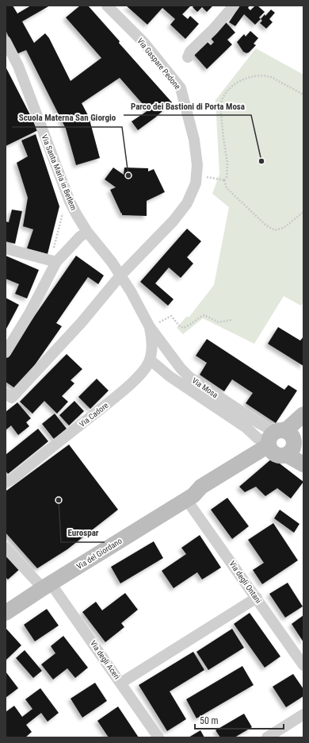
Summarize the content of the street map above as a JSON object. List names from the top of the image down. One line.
{"streets":{"street":["Via Gaspare Pedone","Via Santa Maria in Betlem","Via Mosa","Via Cadore","Via del Giordano","Via degli Ontani","Via degli Aceri"]},"crossings":[["Via Gaspare Pedone","Via Santa Maria in Betlem"],["Via Santa Maria in Betlem","Via Mosa"],["Via Santa Maria in Betlem","Via Cadore"],["Via Mosa","Via Cadore"],["Via Mosa","Via del Giordano"],["Via del Giordano","Via degli Ontani"],["Via del Giordano","Via degli Aceri"]],"places":["Parco dei Bastioni di Porta Mosa","Scuola Materna San Giorgio","Eurospar"],"scale_bar":"50 m"}
